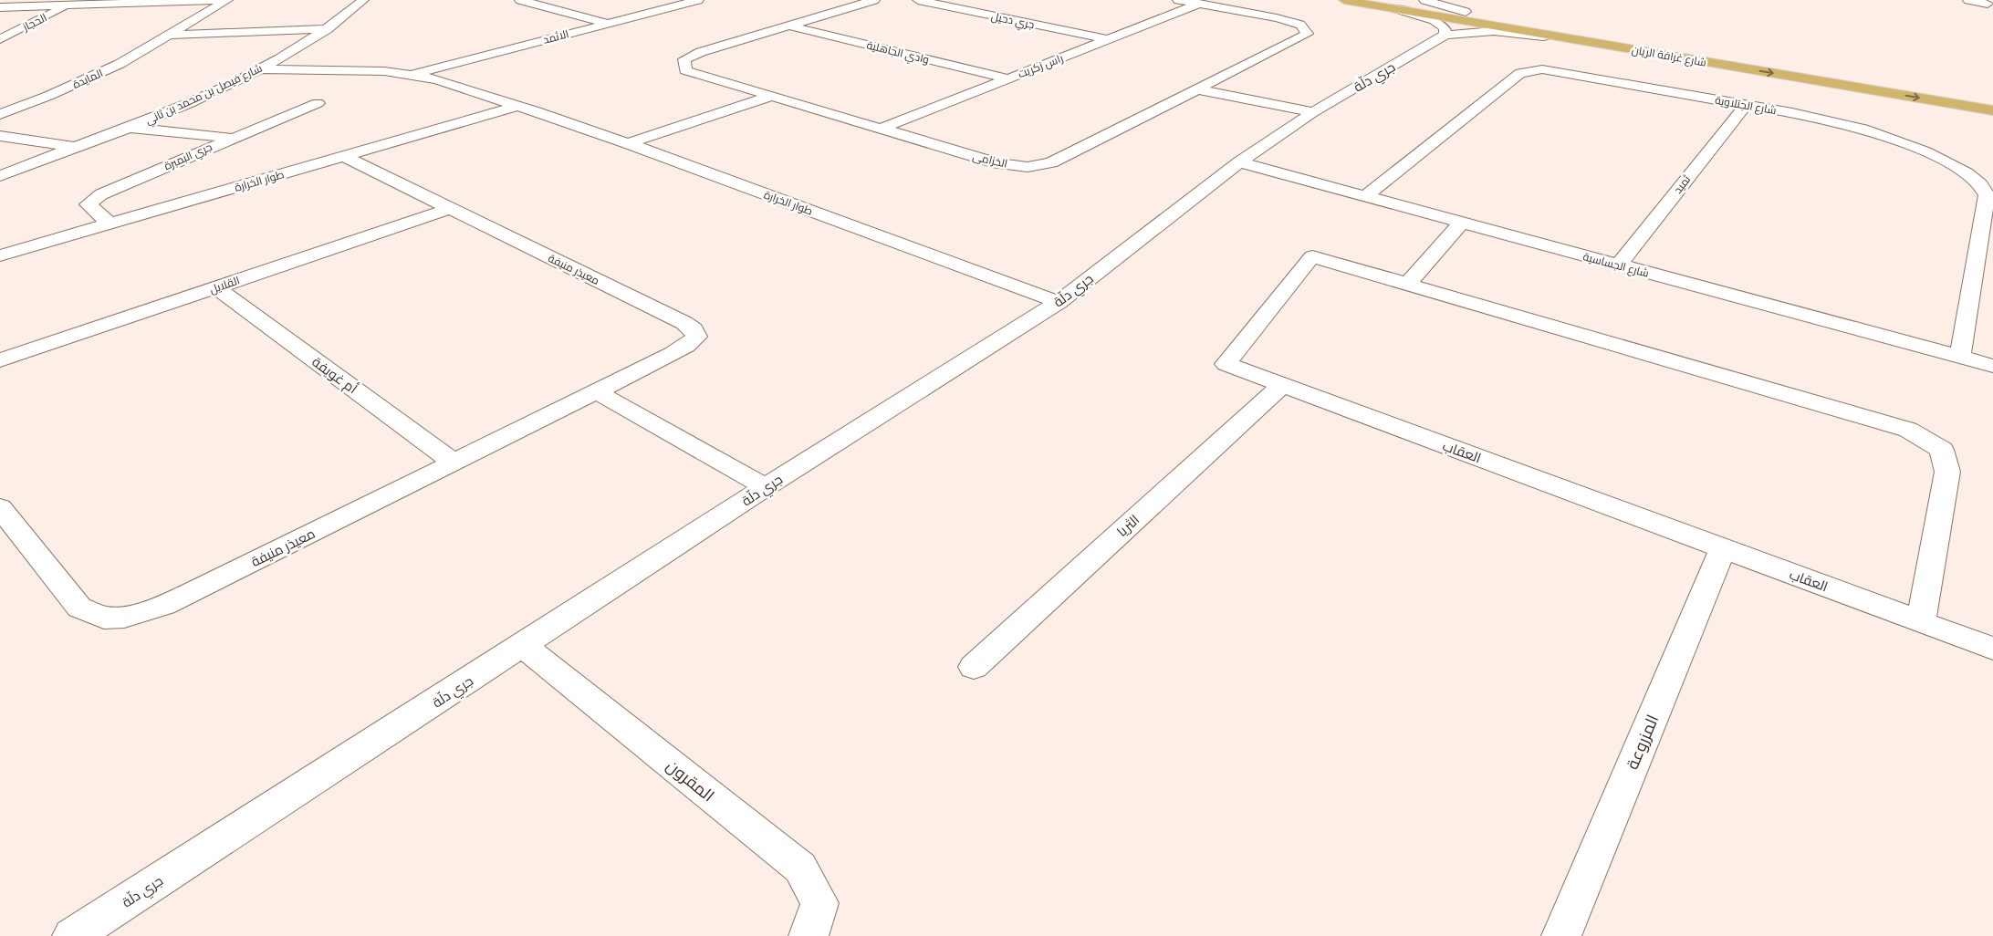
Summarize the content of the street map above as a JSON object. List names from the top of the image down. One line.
{"streets":{"main road":["شارع غرافة الريان"],"street":["جري دحيل","الحجاز","الاثمد","وادي الجاهلية","راس زكريت","جري دلّة","المايدة","شارع فيصل بن محمد بن ثاني","شارع الجتلاوية","جري البمبرة","الخزامى","طوار الخرارة","ثميد","شارع الجساسية","معيذر منيفة","القلايل","أم غويفة","العقاب","الثريا","المزروعة","المقرون"]},"crossings":[["جري دحيل","راس زكريت"],["الاثمد","طوار الخرارة"],["وادي الجاهلية","راس زكريت"],["وادي الجاهلية","الخزامى"],["شارع غرافة الريان","جري دلّة"],["راس زكريت","الخزامى"],["جري دلّة","طوار الخرارة"],["جري دلّة","شارع الجساسية"],["جري دلّة","المقرون"],["المايدة","شارع فيصل بن محمد بن ثاني"],["شارع فيصل بن محمد بن ثاني","طوار الخرارة"],["شارع الجتلاوية","ثميد"],["شارع الجتلاوية","شارع الجساسية"],["جري البمبرة","طوار الخرارة"],["طوار الخرارة","معيذر منيفة"],["ثميد","شارع الجساسية"],["معيذر منيفة","القلايل"],["معيذر منيفة","أم غويفة"],["القلايل","أم غويفة"],["العقاب","الثريا"],["العقاب","المزروعة"]]}
